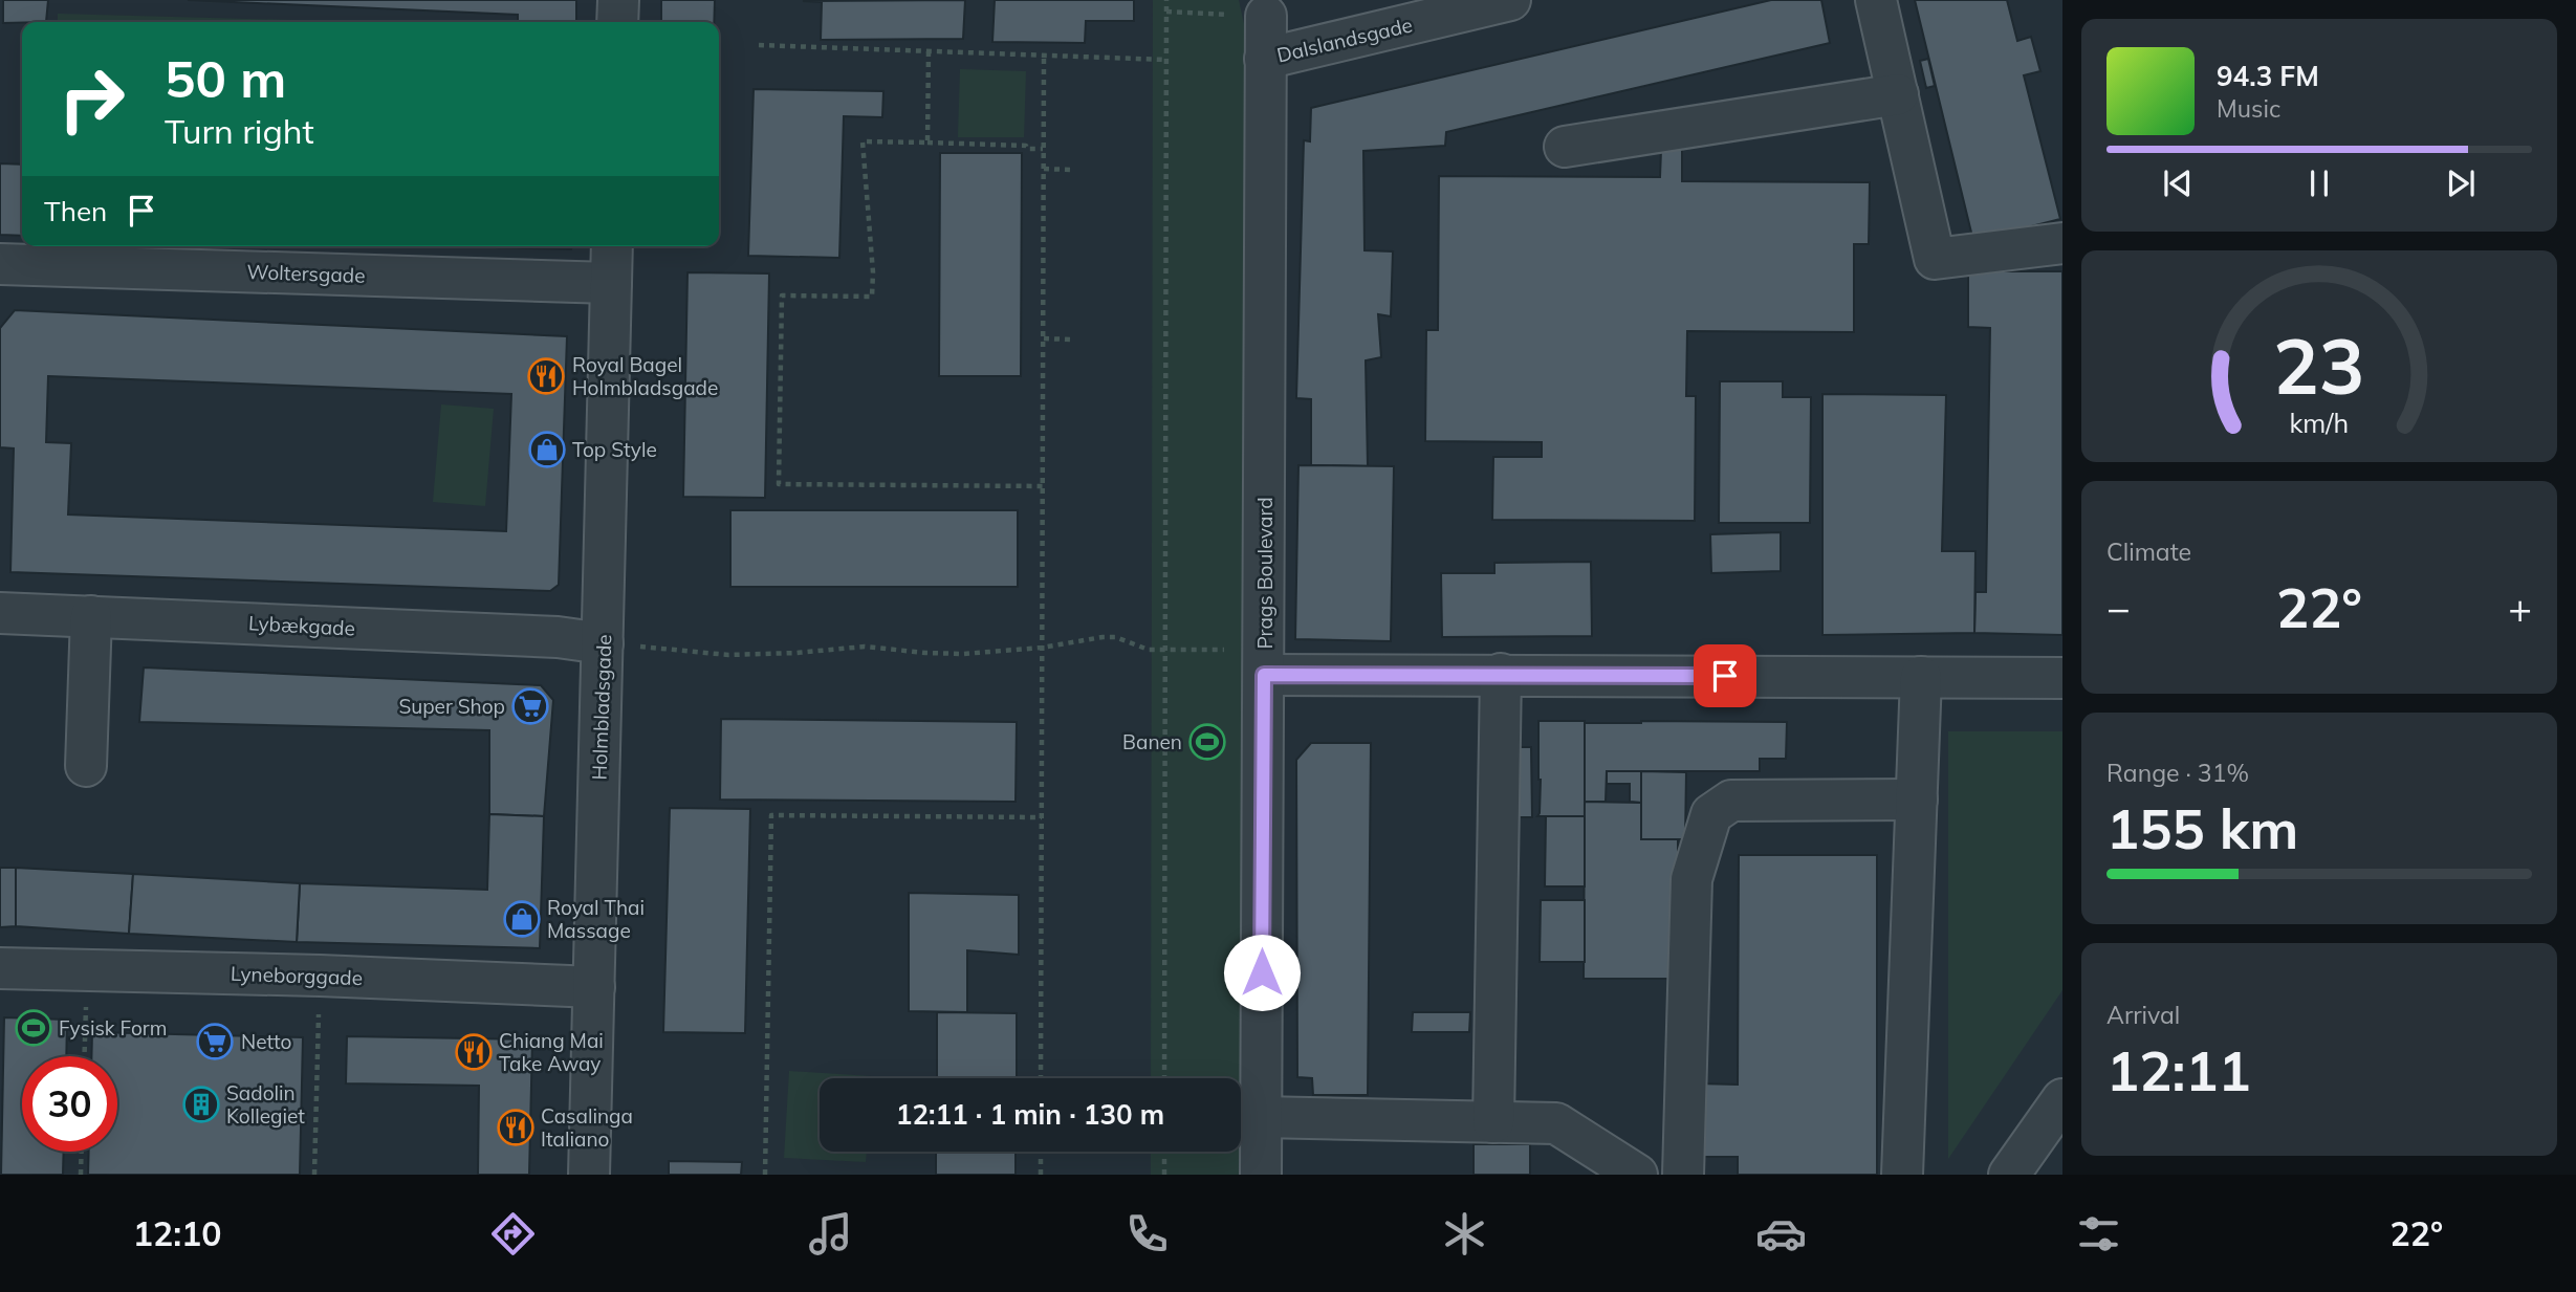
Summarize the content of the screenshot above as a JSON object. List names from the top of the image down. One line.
{"streets":{"street":["Dalslandsgade","Woltersgade","Prags Boulevard","Lybækgade","Holmbladsgade","Lyneborggade"]},"crossings":[["Dalslandsgade","Prags Boulevard"],["Woltersgade","Holmbladsgade"],["Lybækgade","Holmbladsgade"],["Holmbladsgade","Lyneborggade"]],"places":{"restaurant":["Royal Bagel Holmbladsgade","Chiang Mai Take Away","Casalinga Italiano"],"shop":["Top Style","Royal Thai Massage"],"supermarket":["Super Shop","Netto"],"sports":["Banen","Fysisk Form"],"building":["Sadolin Kollegiet"]},"page":{"turn":["50 m","Turn right"],"song":["94.3 FM","Music"],"then":"Then","tile":["Climate",["Range · 31%","155 km"],["Arrival","12:11"]],"heat":["−","22°","+"],"limit":"30","trip":"12:11 · 1 min · 130 m","tabs":["12:10","22°"],"gauge":["23","km/h"]}}
